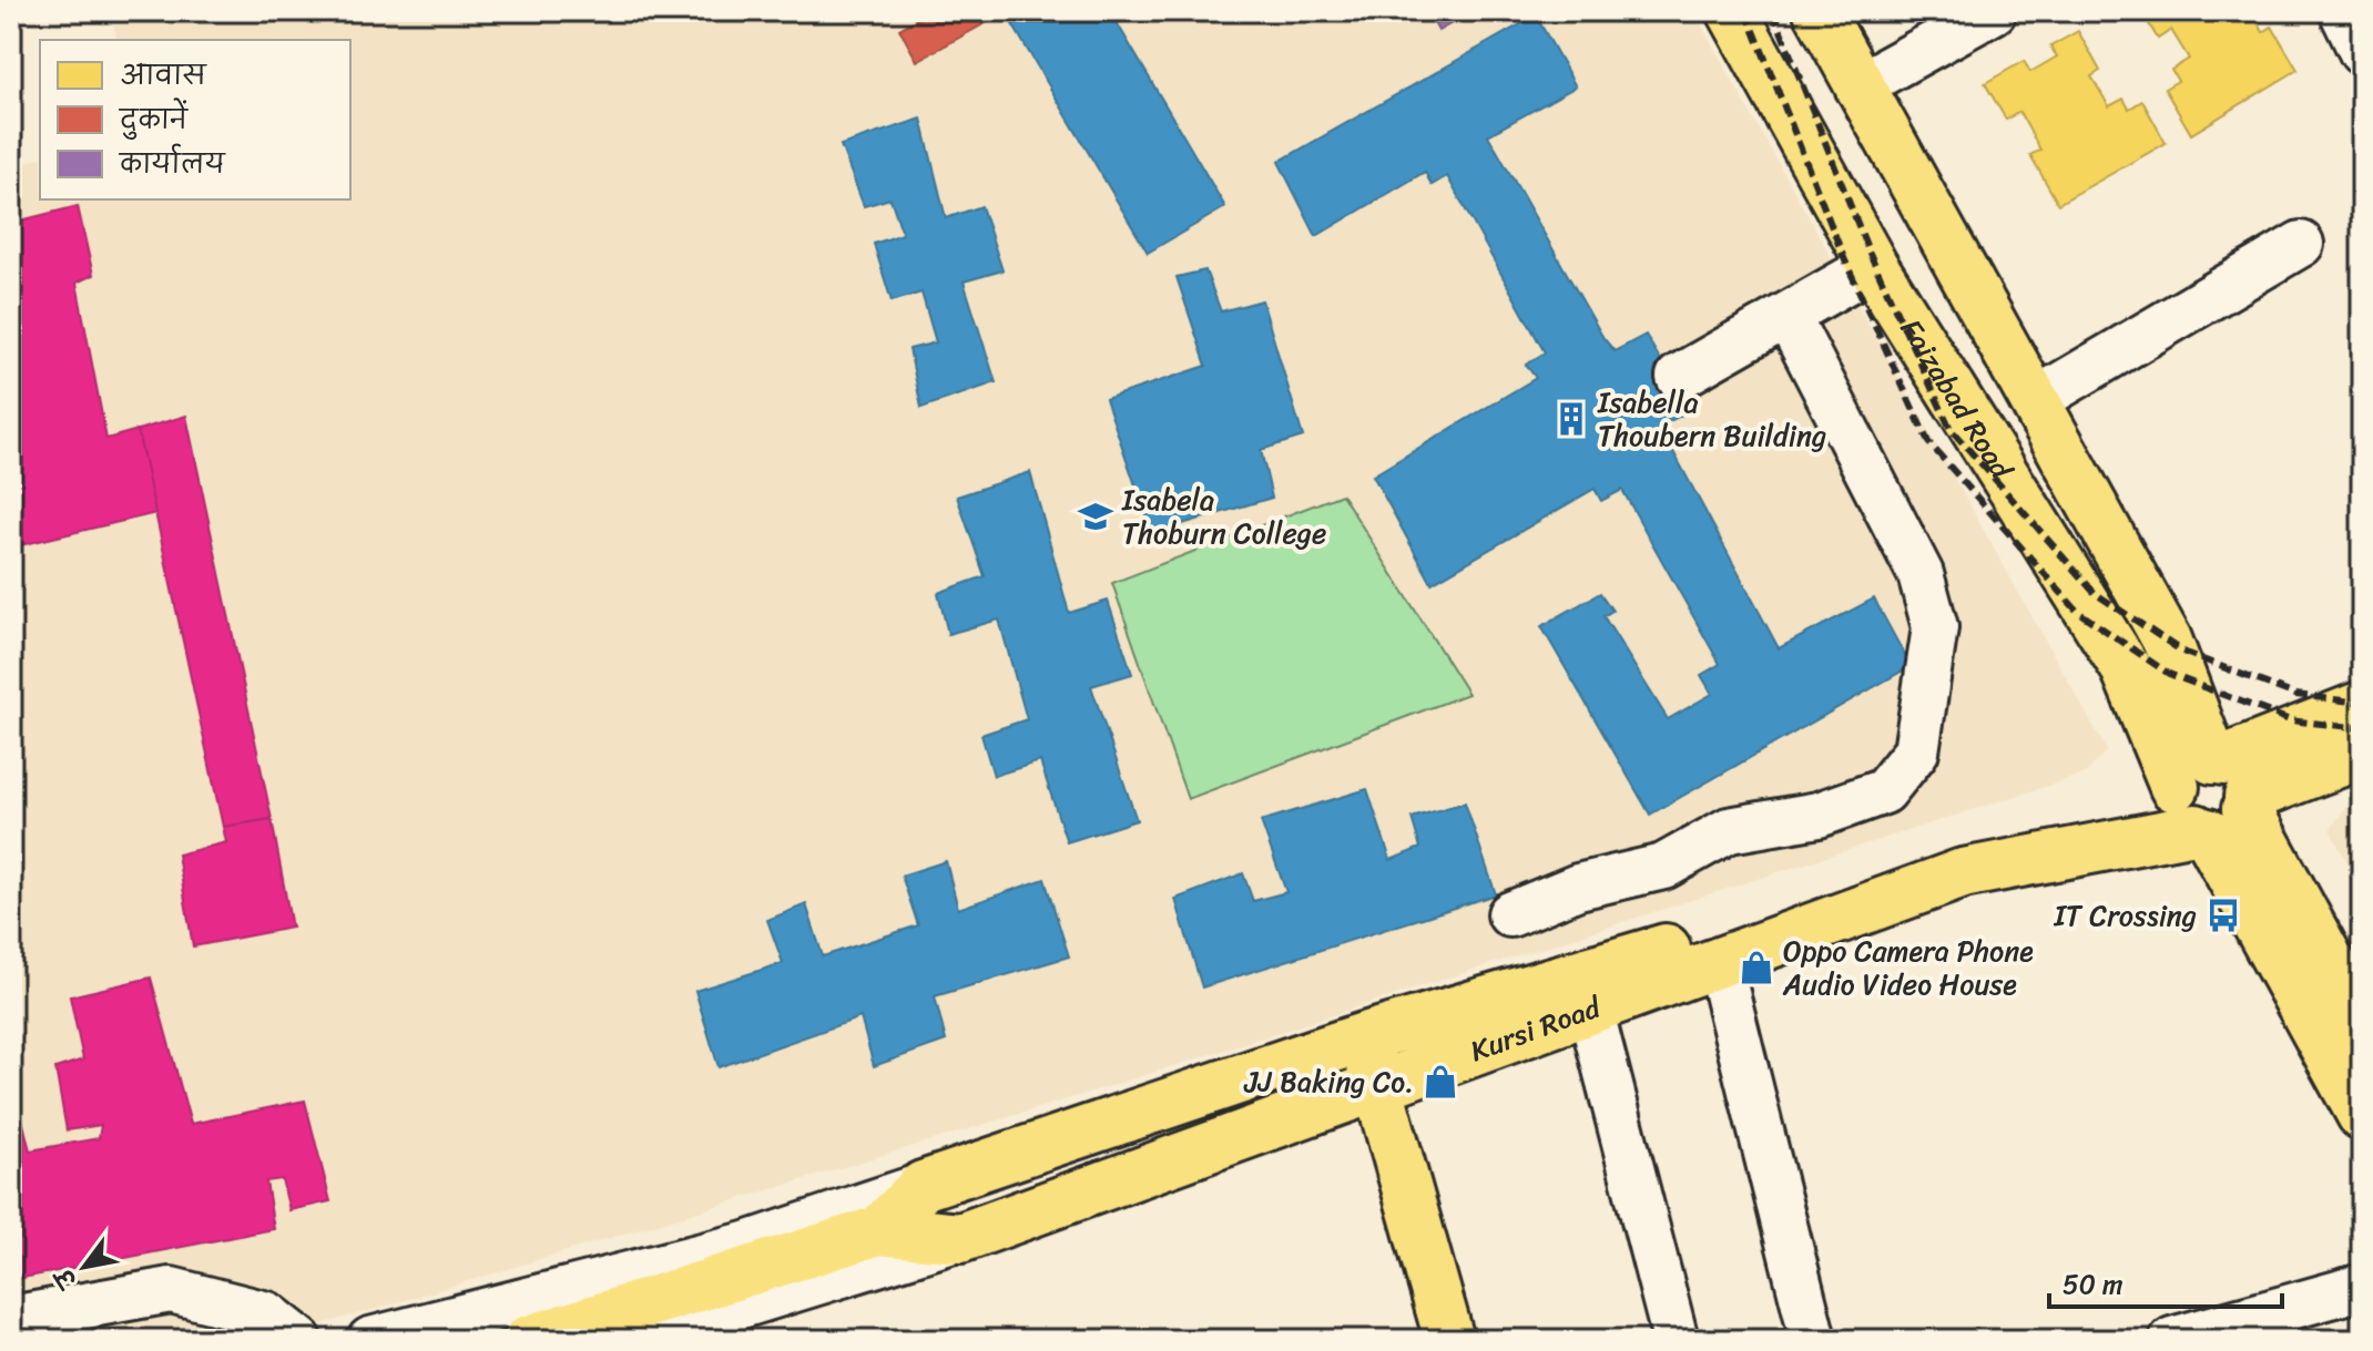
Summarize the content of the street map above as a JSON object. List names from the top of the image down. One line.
{"streets":{"main road":["Faizabad Road","Kursi Road"]},"crossings":[["Faizabad Road","Kursi Road"]],"places":{"building":["Isabella Thoubern Building"],"school or university":["Isabela Thoburn College"],"bus stop":["IT Crossing"],"shop":["Oppo Camera Phone Audio Video House","JJ Baking Co."]},"legend":["आवास","दुकानें","कार्यालय"],"scale_bar":"50 m","north":"bottom left"}
